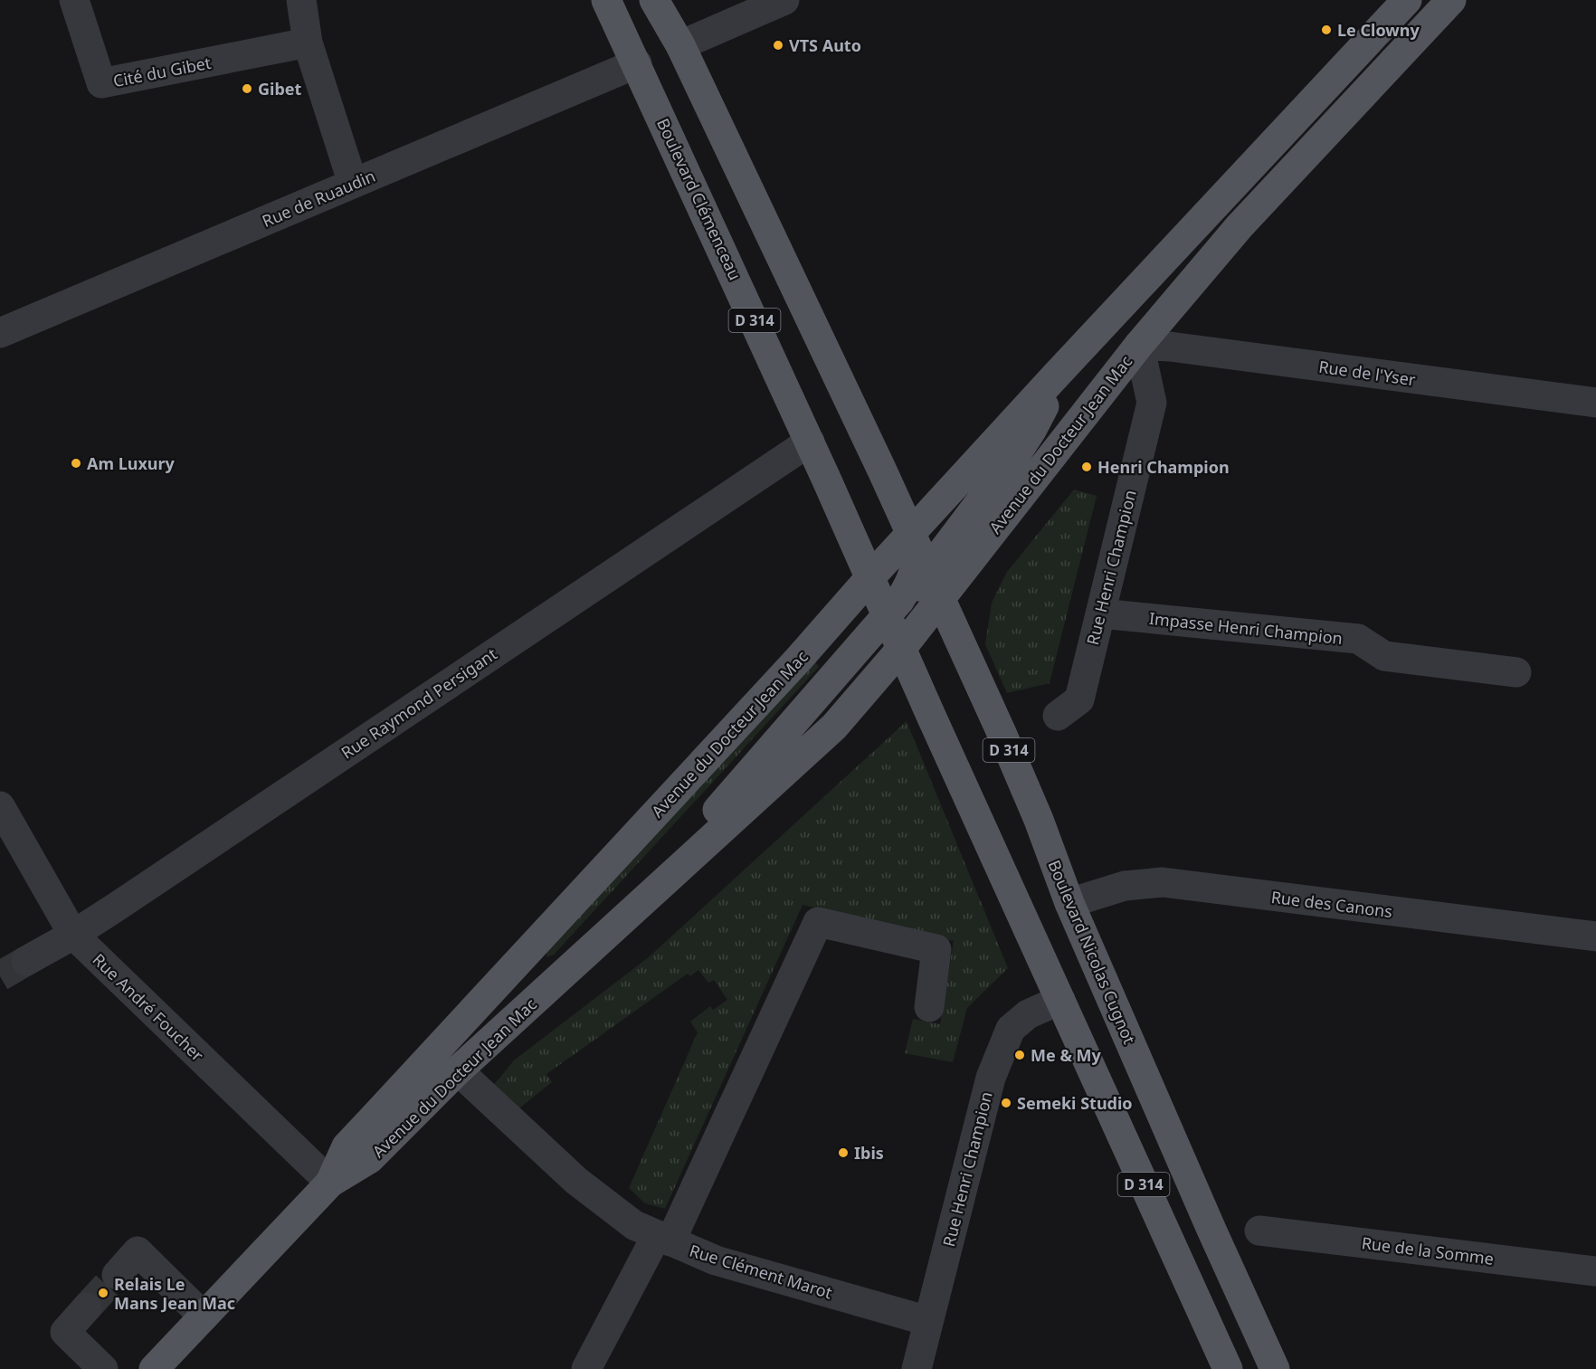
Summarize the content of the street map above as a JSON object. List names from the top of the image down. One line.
{"streets":{"main road":["Boulevard Clémenceau","D 314","Avenue du Docteur Jean Mac","Boulevard Nicolas Cugnot"],"street":["Cité du Gibet","Rue de Ruaudin","Rue de l'Yser","Rue Henri Champion","Impasse Henri Champion","Rue Raymond Persigant","Rue des Canons","Rue André Foucher","Rue de la Somme","Rue Clément Marot"]},"crossings":[["Rue de Ruaudin","Boulevard Clémenceau"],["Boulevard Clémenceau","D 314"],["Boulevard Clémenceau","Avenue du Docteur Jean Mac"],["Boulevard Clémenceau","Rue Raymond Persigant"],["D 314","Avenue du Docteur Jean Mac"],["D 314","Rue Henri Champion"],["D 314","Boulevard Nicolas Cugnot"],["Rue de l'Yser","Avenue du Docteur Jean Mac"],["Rue de l'Yser","Rue Henri Champion"],["Avenue du Docteur Jean Mac","Rue Henri Champion"],["Avenue du Docteur Jean Mac","Boulevard Nicolas Cugnot"],["Avenue du Docteur Jean Mac","Rue André Foucher"],["Avenue du Docteur Jean Mac","Rue Clément Marot"],["Rue Henri Champion","Impasse Henri Champion"],["Rue Henri Champion","Rue Clément Marot"],["Rue Raymond Persigant","Rue André Foucher"],["Rue des Canons","Boulevard Nicolas Cugnot"]],"places":["Le Clowny","VTS Auto","Gibet","Am Luxury","Henri Champion","Me & My","Semeki Studio","Ibis","Relais Le Mans Jean Mac"]}
